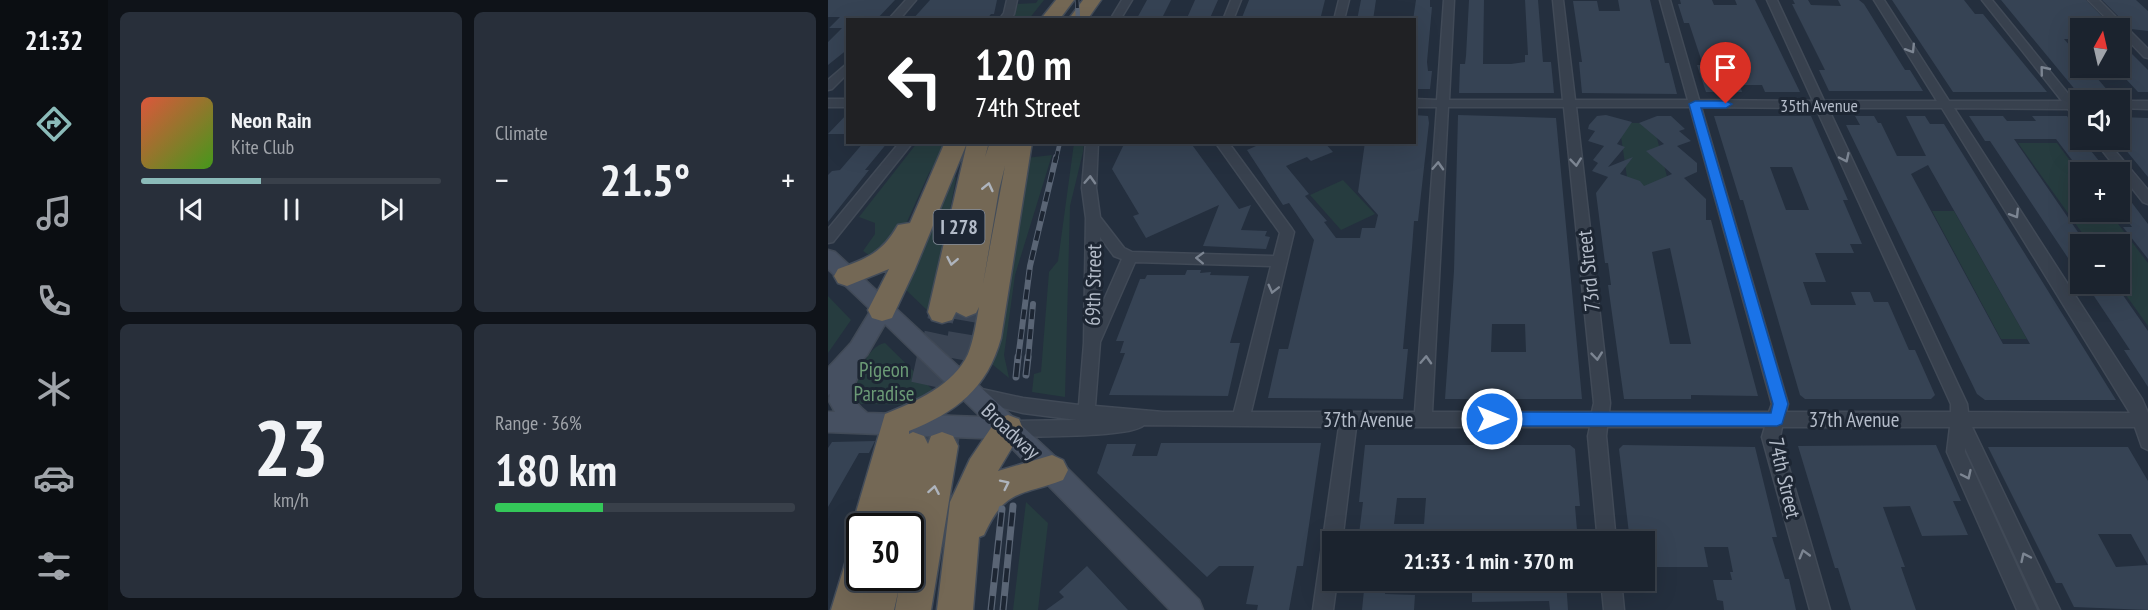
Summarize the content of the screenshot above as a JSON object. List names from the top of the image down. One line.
{"streets":{"highway":["I 278"],"main road":["37th Avenue","Broadway"],"street":["35th Avenue","73rd Street","69th Street","74th Street"]},"crossings":[["35th Avenue","73rd Street"],["35th Avenue","74th Street"],["73rd Street","37th Avenue"],["69th Street","37th Avenue"],["37th Avenue","Broadway"],["37th Avenue","74th Street"]],"one_way":["73rd Street"],"parks":["Pigeon Paradise"],"north":"top","page":{"tabs":"21:32","tile":["Climate",["23","km/h"],["Range · 36%","180 km"]],"map_buttons":["+","−"],"turn":["120 m","74th Street"],"song":["Neon Rain","Kite Club"],"heat":["−","21.5°","+"],"limit":"30","trip":"21:33 · 1 min · 370 m"}}
